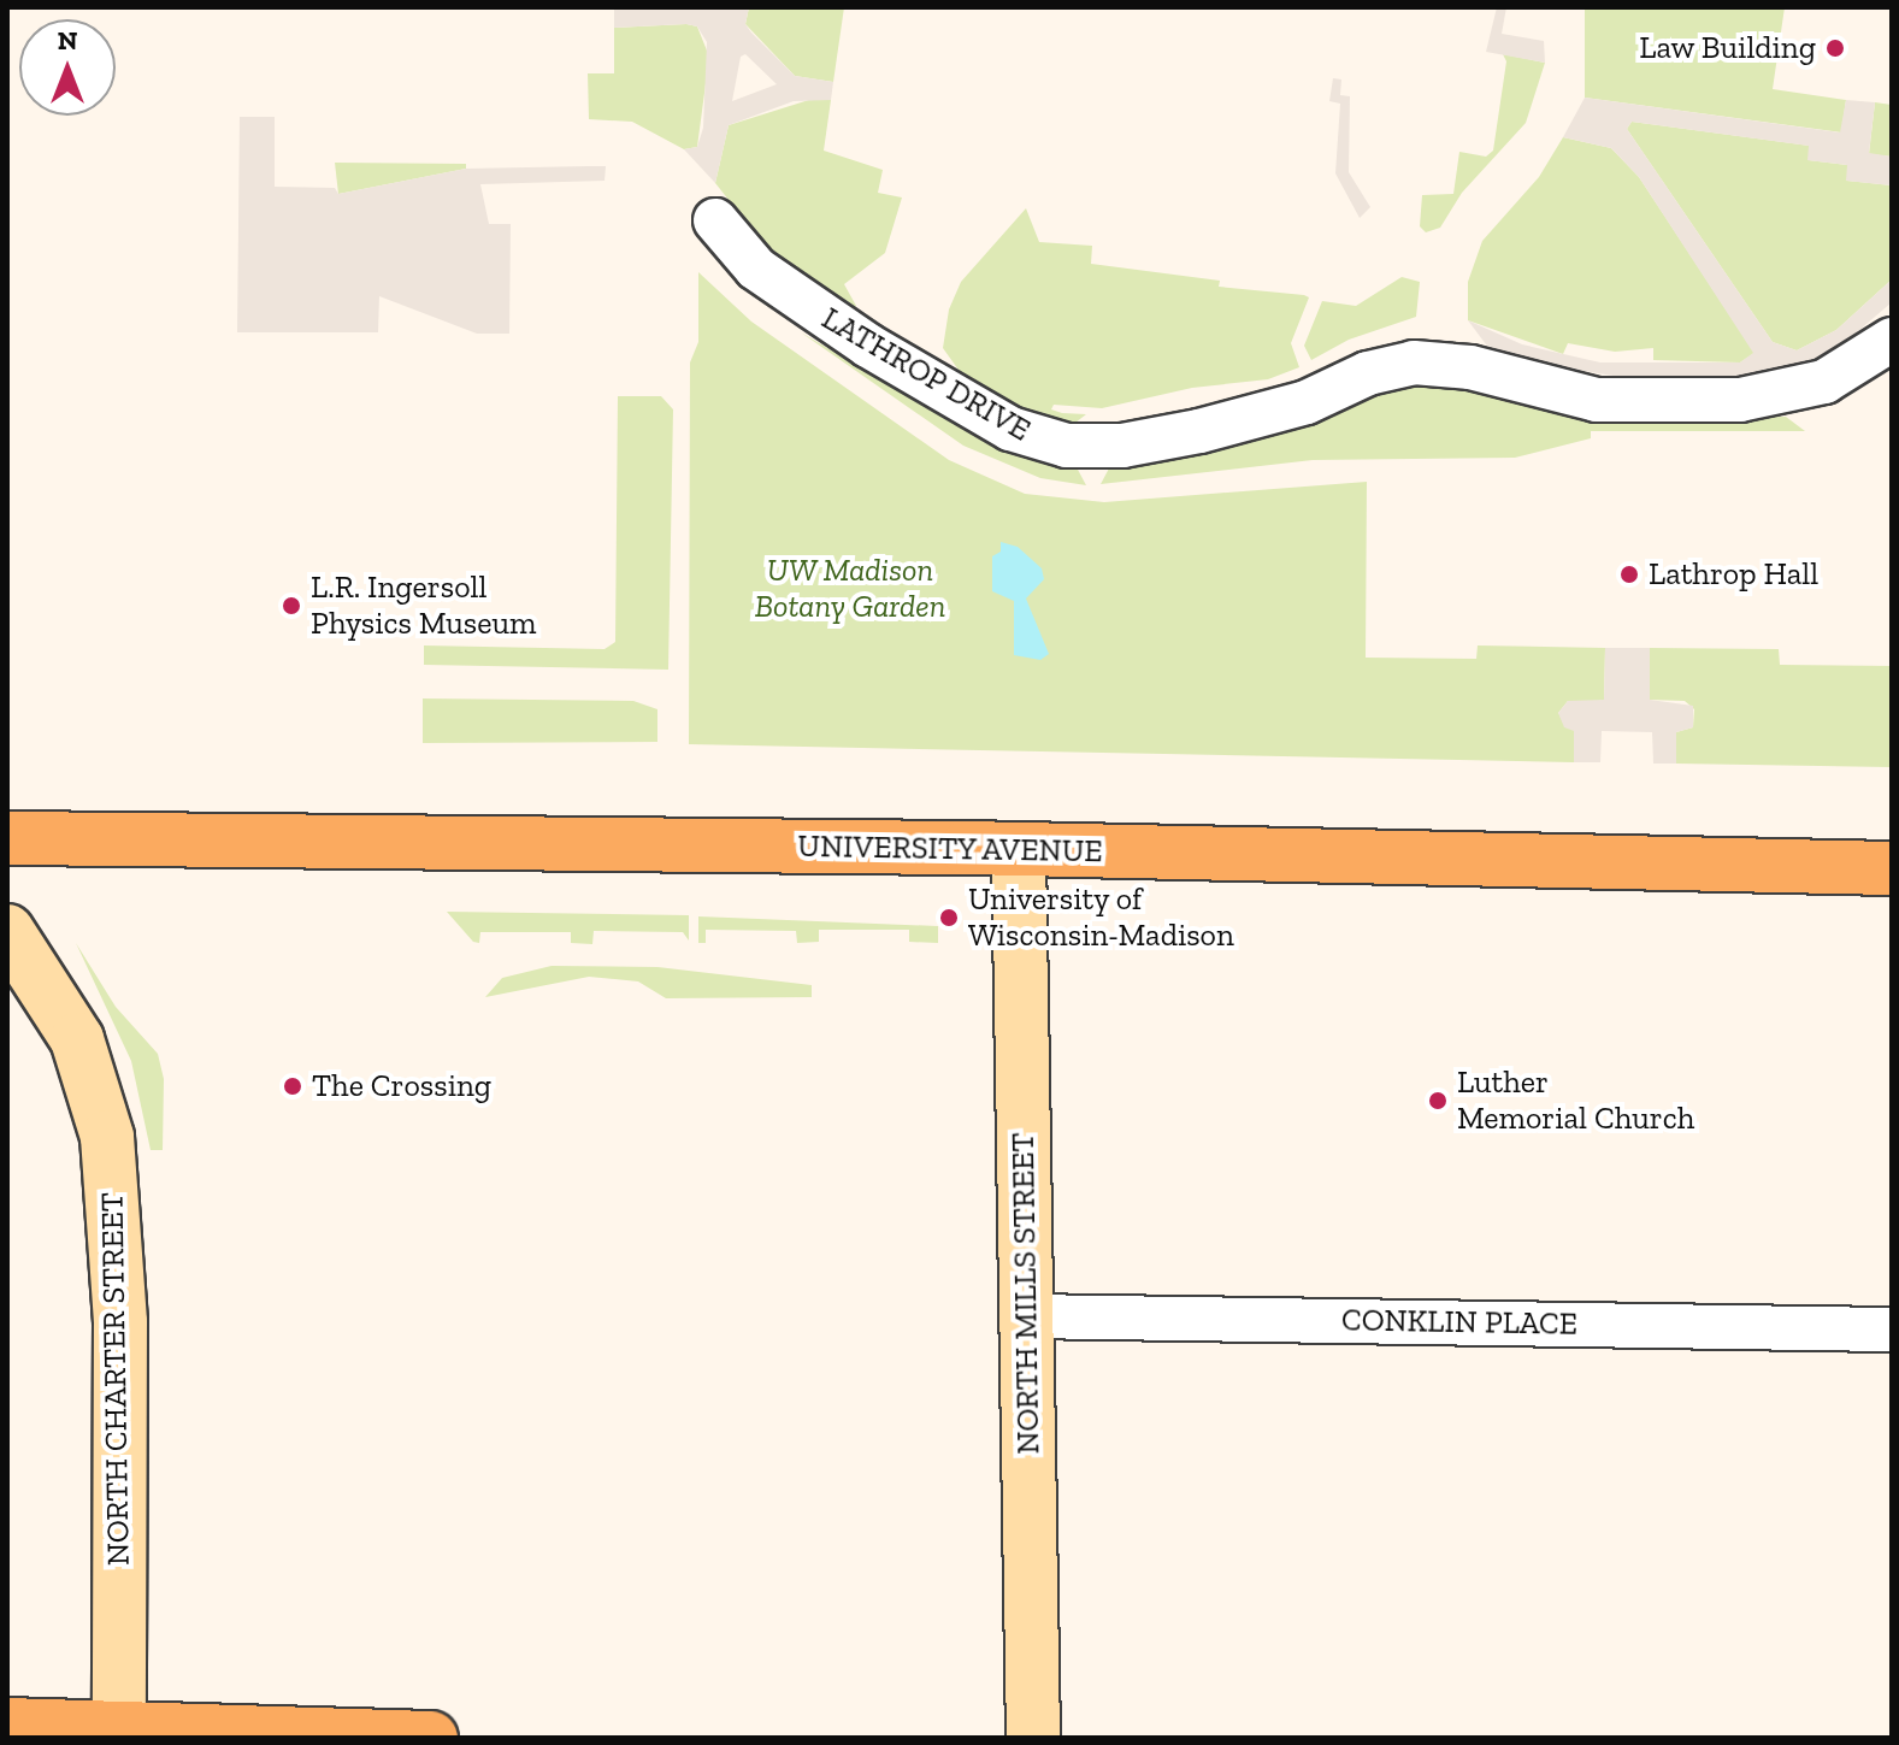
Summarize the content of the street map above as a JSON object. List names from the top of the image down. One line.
{"streets":{"main road":["UNIVERSITY AVENUE"],"street":["LATHROP DRIVE","NORTH MILLS STREET","CONKLIN PLACE","NORTH CHARTER STREET"]},"crossings":[["UNIVERSITY AVENUE","NORTH MILLS STREET"],["NORTH MILLS STREET","CONKLIN PLACE"]],"parks":["UW Madison Botany Garden"],"places":["Law Building","Lathrop Hall","L.R. Ingersoll Physics Museum","University of Wisconsin-Madison","The Crossing","Luther Memorial Church"],"north":"top"}
